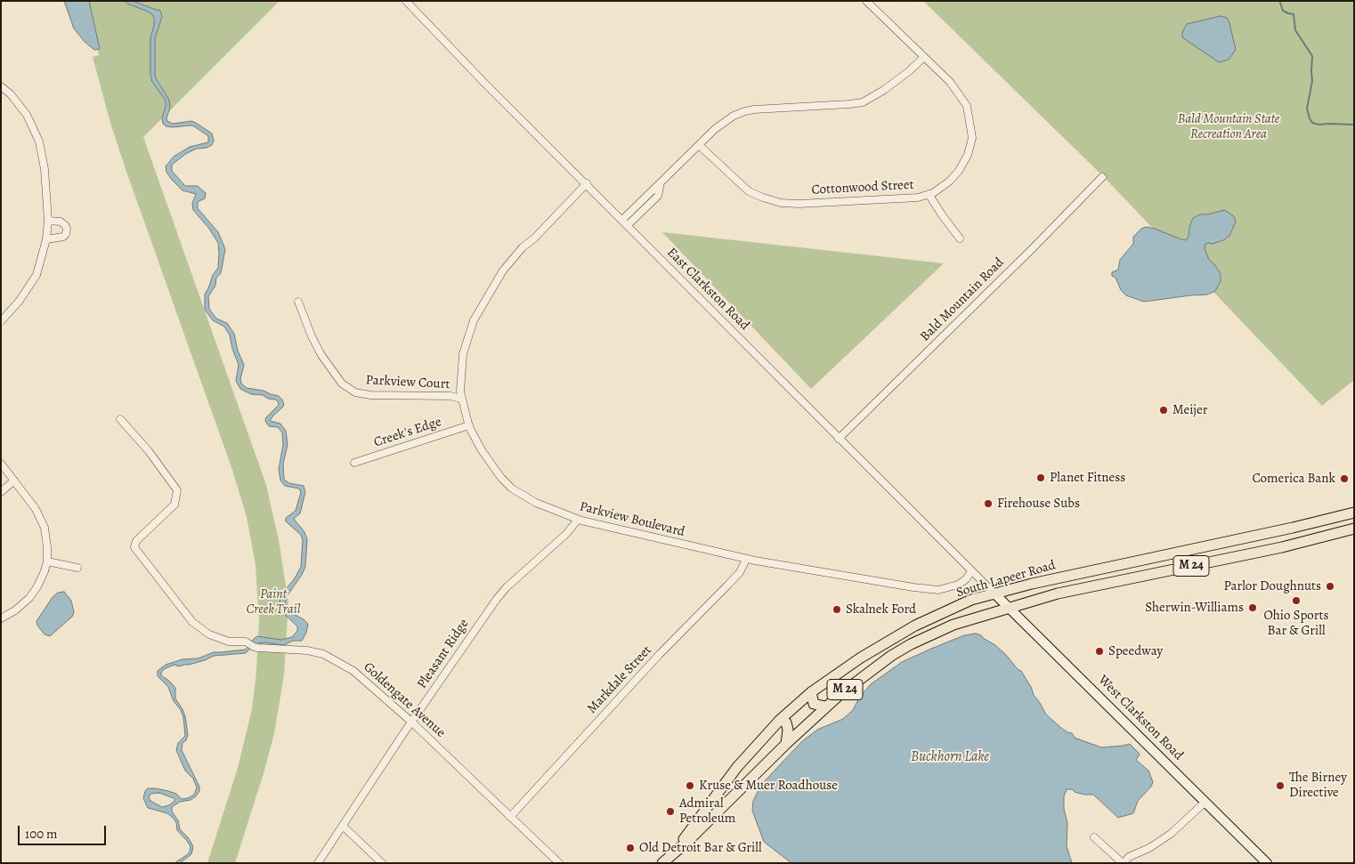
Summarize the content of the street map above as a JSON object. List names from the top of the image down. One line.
{"streets":{"main road":["M 24","South Lapeer Road","West Clarkston Road"],"street":["Cottonwood Street","East Clarkston Road","Bald Mountain Road","Parkview Court","Creek's Edge","Parkview Boulevard","Pleasant Ridge","Markdale Street","Goldengate Avenue"]},"crossings":[["East Clarkston Road","Bald Mountain Road"],["East Clarkston Road","Parkview Boulevard"],["East Clarkston Road","South Lapeer Road"],["East Clarkston Road","West Clarkston Road"],["Parkview Court","Parkview Boulevard"],["Creek's Edge","Parkview Boulevard"],["Parkview Boulevard","Pleasant Ridge"],["Parkview Boulevard","Markdale Street"],["South Lapeer Road","West Clarkston Road"],["Pleasant Ridge","Goldengate Avenue"],["Markdale Street","Goldengate Avenue"]],"water":["Buckhorn Lake"],"parks":["Bald Mountain State Recreation Area","Paint Creek Trail"],"places":["Meijer","Planet Fitness","Comerica Bank","Firehouse Subs","Parlor Doughnuts","Ohio Sports Bar & Grill","Sherwin-Williams","Skalnek Ford","Speedway","Kruse & Muer Roadhouse","The Birney Directive","Admiral Petroleum","Old Detroit Bar & Grill"],"scale_bar":"100 m"}
